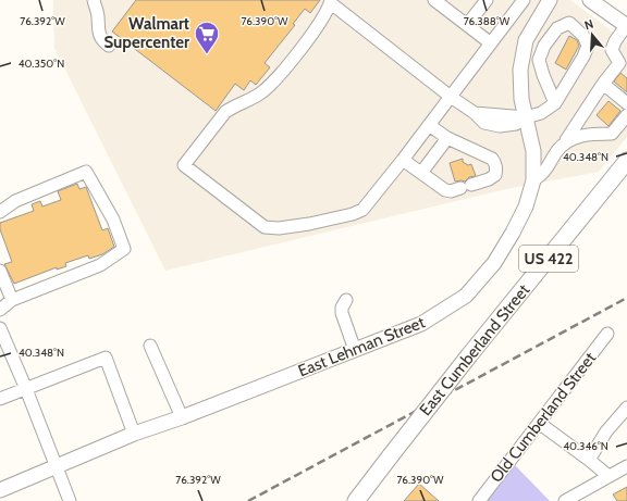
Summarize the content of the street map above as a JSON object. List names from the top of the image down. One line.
{"streets":{"highway":["US 422","East Cumberland Street"],"main road":["East Lehman Street"],"street":["Old Cumberland Street"]},"places":{"supermarket":["Walmart Supercenter"]},"north":"top","coordinates":["76.392°W","76.390°W","76.388°W","40.350°N","40.348°N","40.346°N"]}
